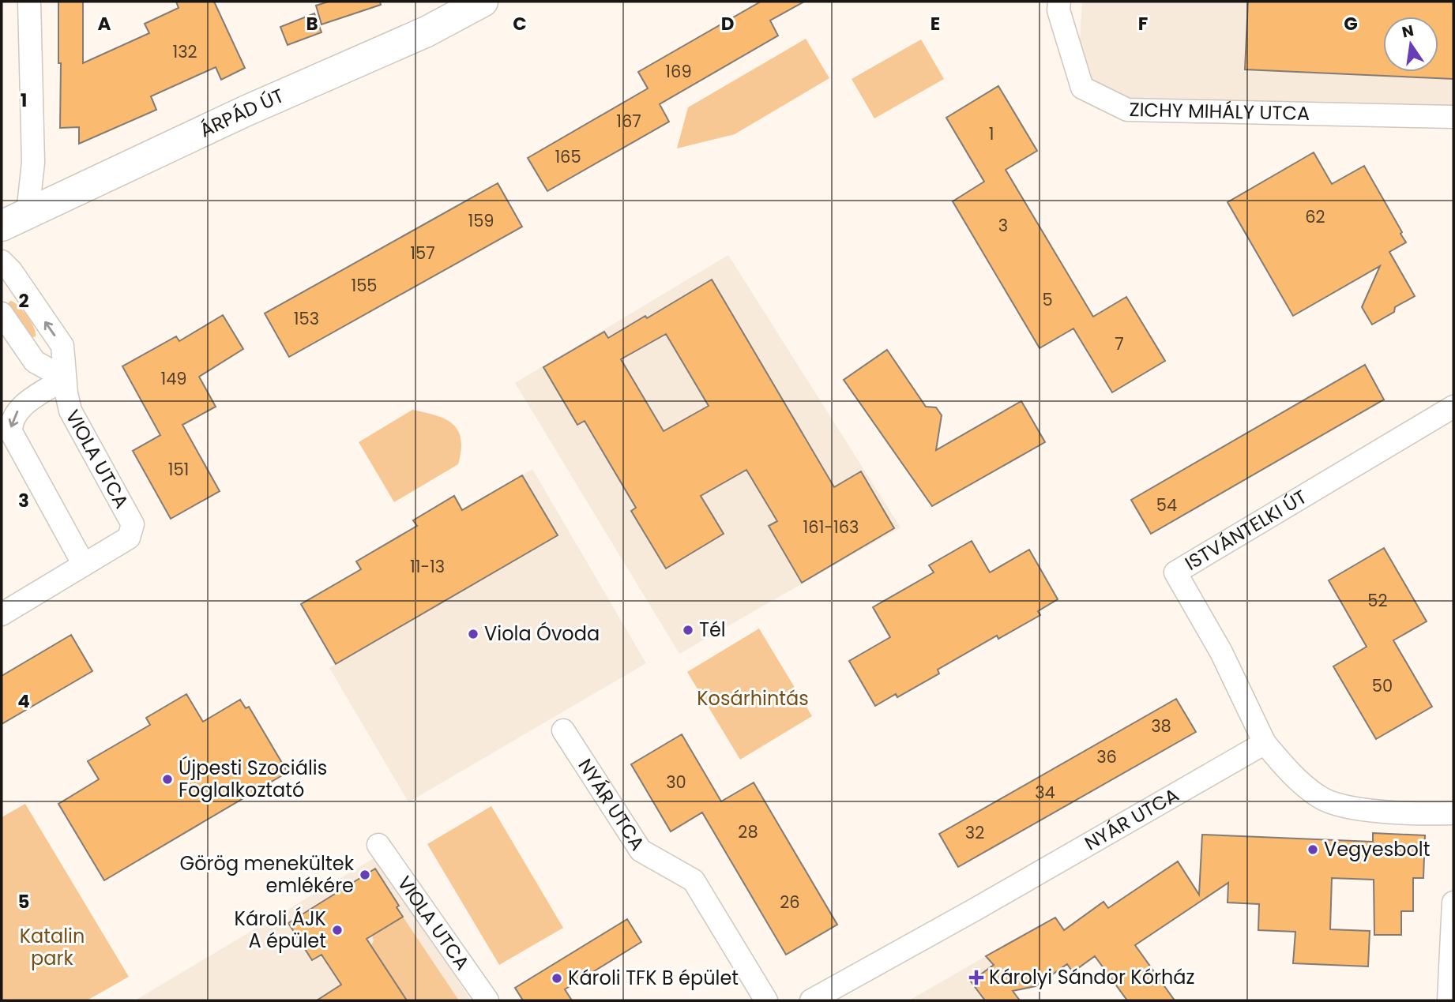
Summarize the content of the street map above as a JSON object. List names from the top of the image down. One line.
{"streets":{"main road":["ÁRPÁD ÚT"],"street":["ZICHY MIHÁLY UTCA","VIOLA UTCA","ISTVÁNTELKI ÚT","NYÁR UTCA"]},"crossings":[["ISTVÁNTELKI ÚT","NYÁR UTCA"]],"parks":["Kosárhintás","Katalin park"],"places":{"other":["Tél","Viola Óvoda","Újpesti Szociális Foglalkoztató","Vegyesbolt","Görög menekültek emlékére","Károli ÁJK A épület","Károli TFK B épület"],"health":["Károlyi Sándor Kórház"]},"house_numbers":["132","169","167","1","165","62","159","3","157","155","5","153","7","149","151","54","161-163","11-13","52","50","38","36","30","34","28","32","26"],"north":"top","grid":{"columns":["A","B","C","D","E","F","G"],"rows":["1","2","3","4","5"]}}
